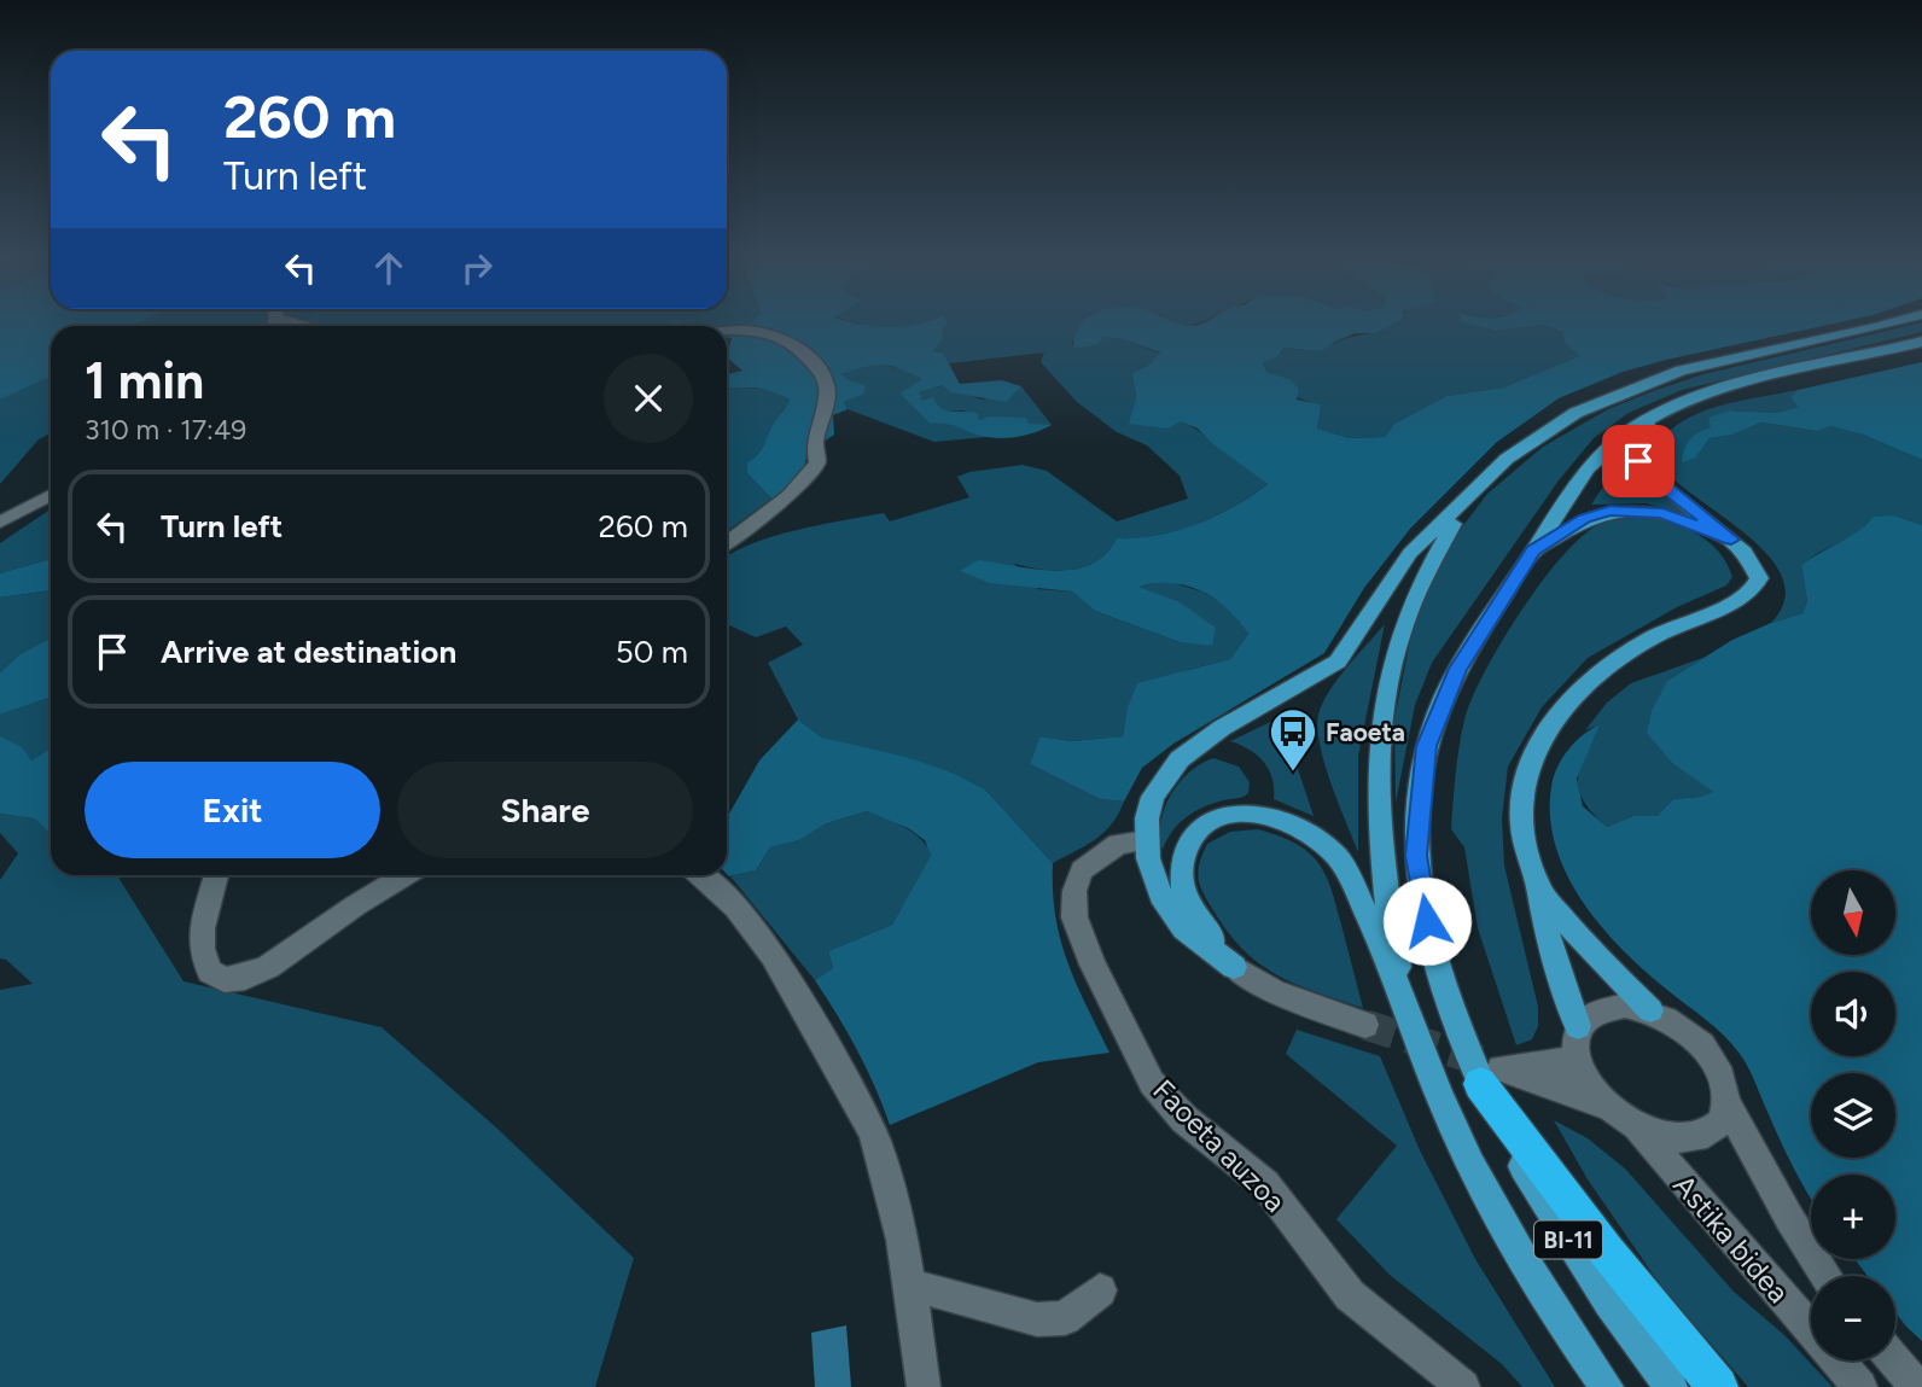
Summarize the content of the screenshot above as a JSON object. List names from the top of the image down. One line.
{"streets":{"main road":["BI-11"],"street":["Faoeta auzoa","Astika bidea"]},"places":{"bus stop":["Faoeta"]},"north":"bottom","page":{"turn":["260 m","Turn left"],"heading":["1 min","310 m · 17:49"],"list":[{"name":"Turn left","value":"260 m"},{"name":"Arrive at destination","value":"50 m"}],"buttons":["Exit","Share"],"map_buttons":["+","−"]}}
